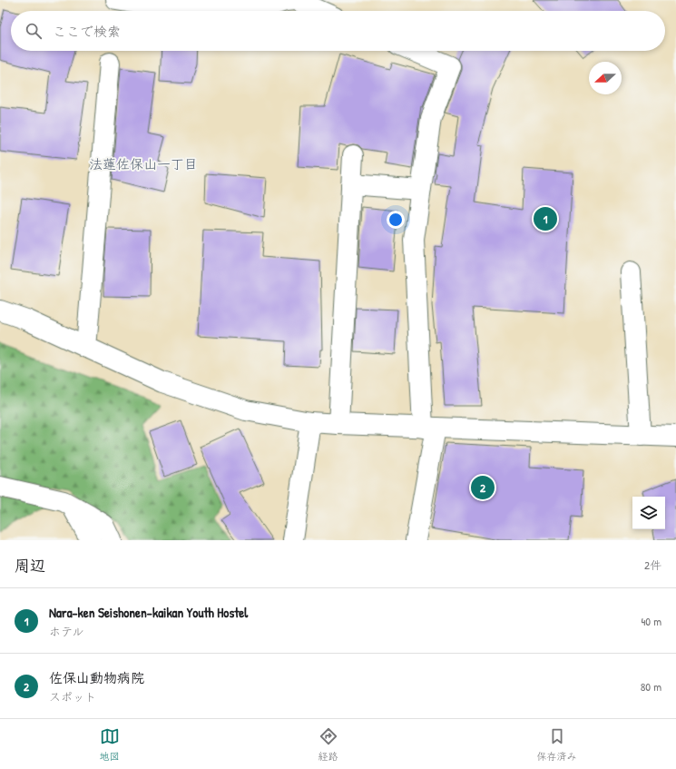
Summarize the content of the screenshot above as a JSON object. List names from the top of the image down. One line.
{"districts":["法蓮佐保山一丁目"],"north":"left","page":{"search":"ここで検索","pins":["1","2"],"heading":["周辺","2件"],"list":[{"mark":"1","name":"Nara-ken Seishonen-kaikan Youth Hostel","note":"ホテル","value":"40 m"},{"mark":"2","name":"佐保山動物病院","note":"スポット","value":"80 m"}],"nav":["地図","経路","保存済み"]}}
